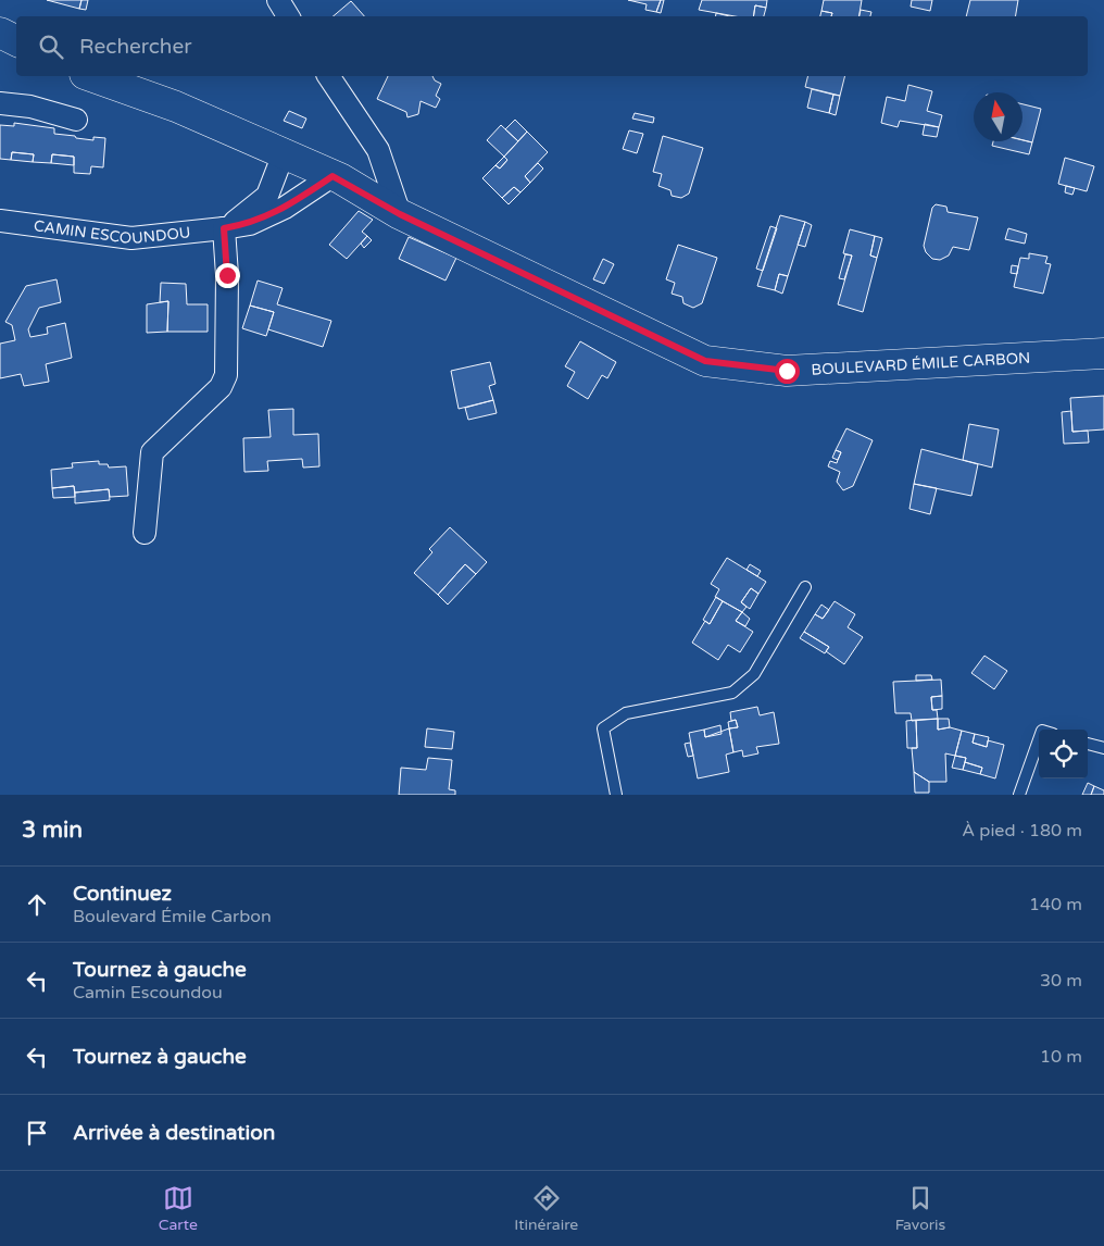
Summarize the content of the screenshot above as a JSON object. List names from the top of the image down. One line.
{"streets":{"street":["CAMIN ESCOUNDOU","BOULEVARD ÉMILE CARBON"]},"crossings":[["CAMIN ESCOUNDOU","BOULEVARD ÉMILE CARBON"]],"north":"top","page":{"search":"Rechercher","heading":["3 min","À pied · 180 m"],"list":[["Continuez","Boulevard Émile Carbon","140 m"],["Tournez à gauche","Camin Escoundou","30 m"],["Tournez à gauche","10 m"],"Arrivée à destination"],"nav":["Carte","Itinéraire","Favoris"]}}
